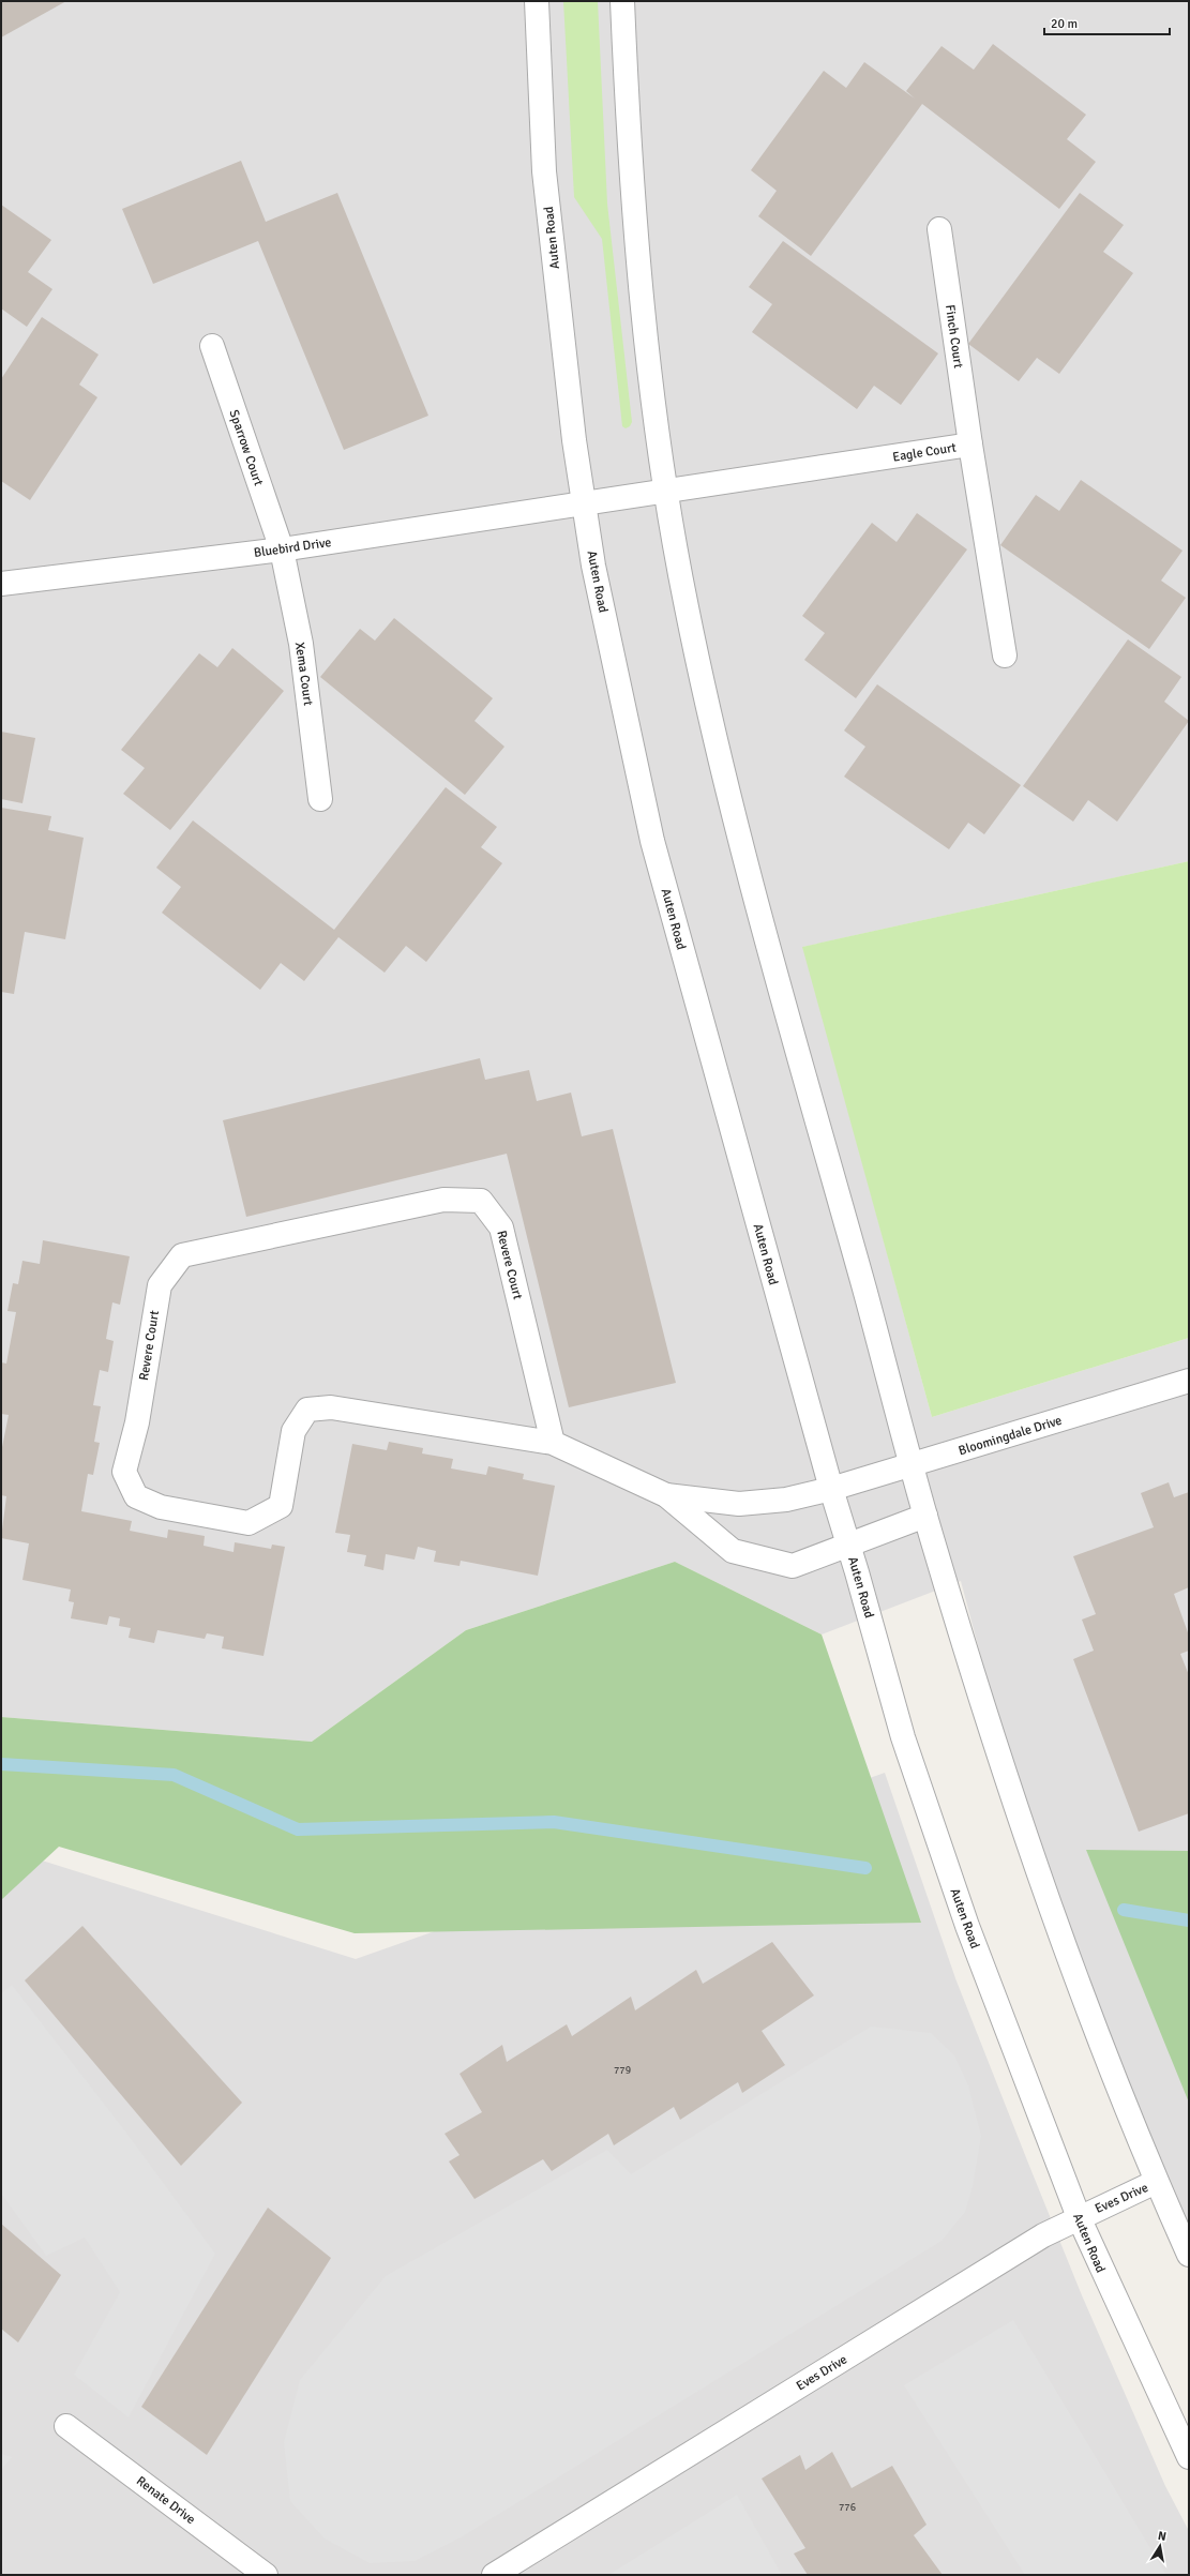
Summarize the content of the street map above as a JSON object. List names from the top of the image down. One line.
{"streets":{"street":["Auten Road","Finch Court","Sparrow Court","Eagle Court","Bluebird Drive","Xema Court","Revere Court","Bloomingdale Drive","Eves Drive","Renate Drive"]},"crossings":[["Auten Road","Eagle Court"],["Auten Road","Bluebird Drive"],["Auten Road","Revere Court"],["Auten Road","Bloomingdale Drive"],["Auten Road","Eves Drive"],["Finch Court","Eagle Court"],["Sparrow Court","Bluebird Drive"],["Sparrow Court","Xema Court"],["Eagle Court","Bluebird Drive"],["Bluebird Drive","Xema Court"],["Revere Court","Bloomingdale Drive"]],"house_numbers":["779","776"],"scale_bar":"20 m","north":"top"}
